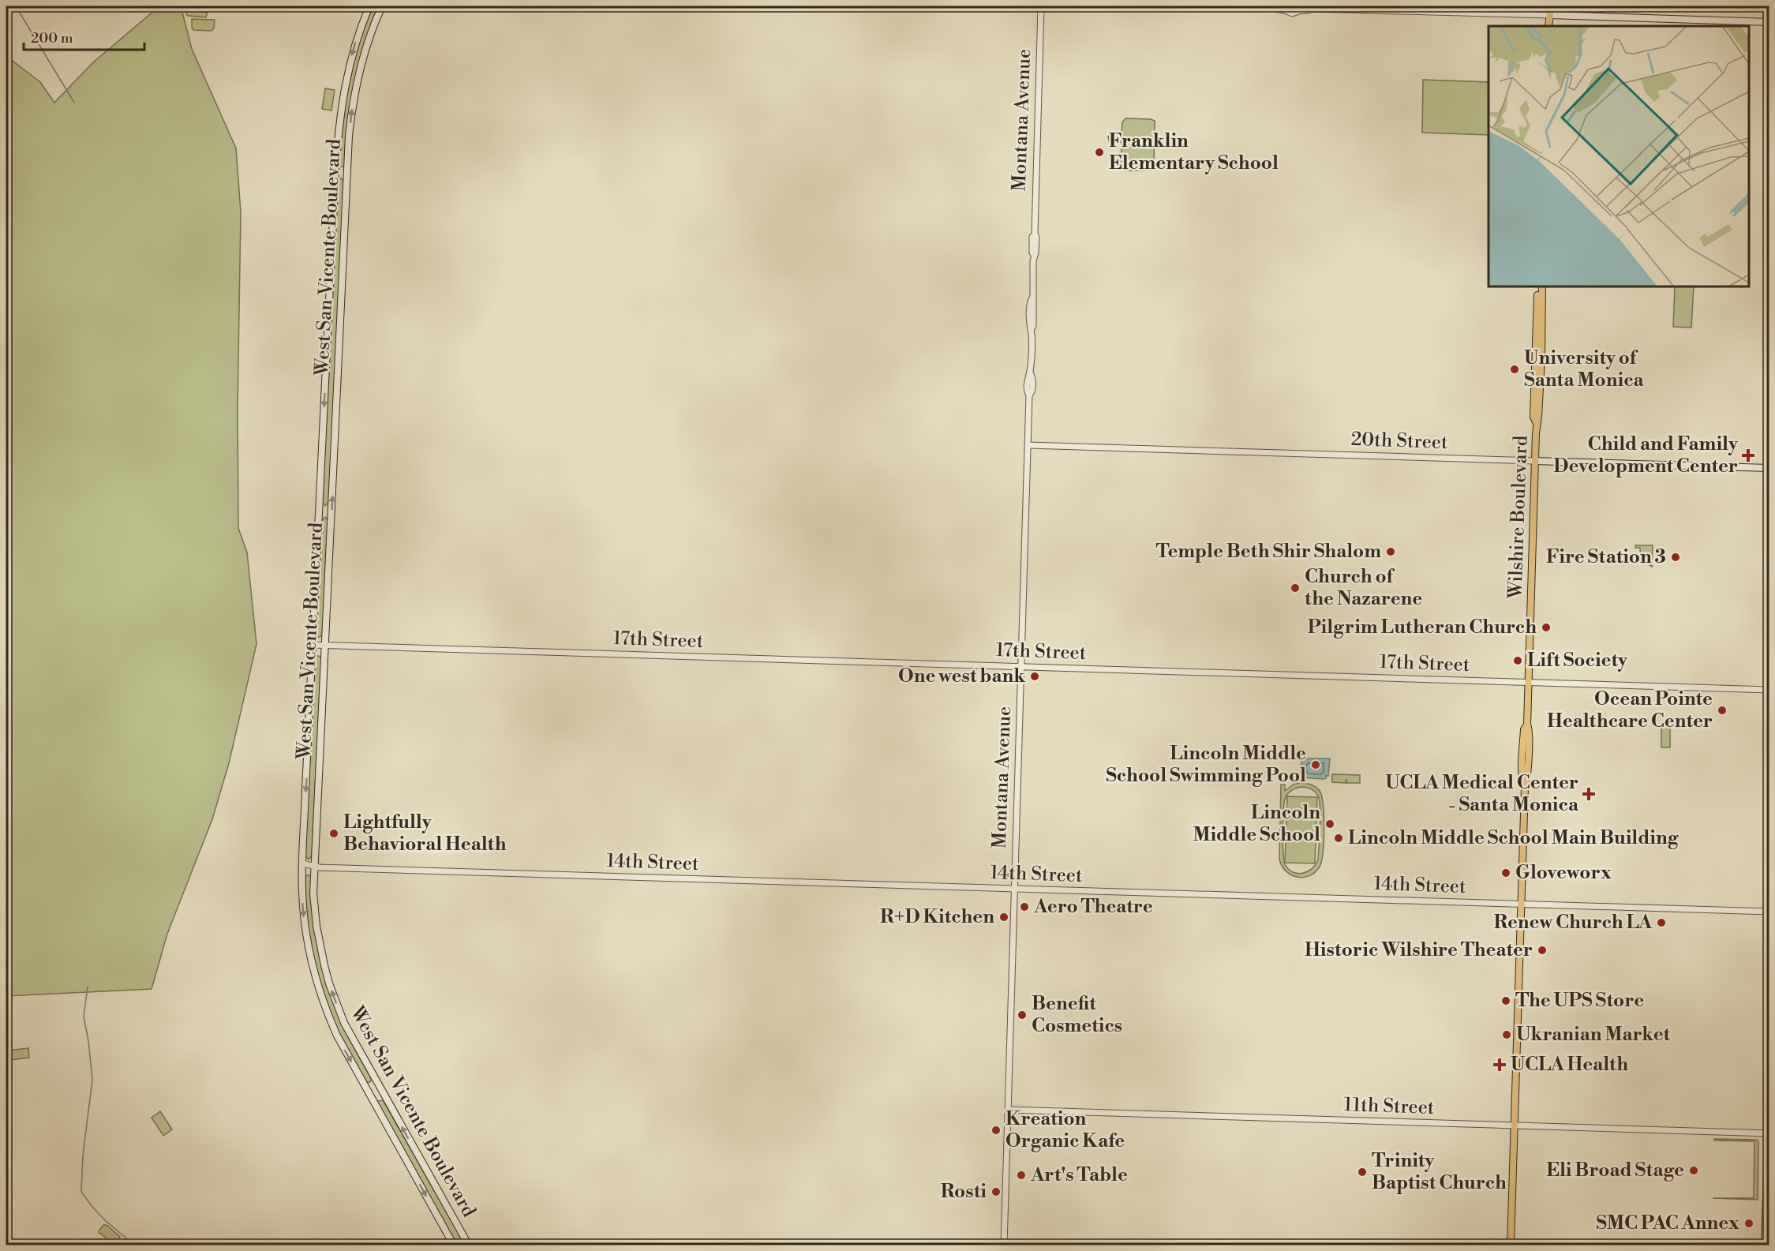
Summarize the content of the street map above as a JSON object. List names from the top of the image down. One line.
{"streets":{"main road":["West San Vicente Boulevard","20th Street","Wilshire Boulevard"],"street":["Montana Avenue","17th Street","14th Street","11th Street"]},"crossings":[["Montana Avenue","20th Street"],["Montana Avenue","17th Street"],["Montana Avenue","14th Street"],["Montana Avenue","11th Street"],["West San Vicente Boulevard","17th Street"],["West San Vicente Boulevard","14th Street"],["20th Street","Wilshire Boulevard"],["Wilshire Boulevard","17th Street"],["Wilshire Boulevard","14th Street"],["Wilshire Boulevard","11th Street"]],"places":{"other":["Franklin Elementary School","University of Santa Monica","Temple Beth Shir Shalom","Fire Station 3","Church of the Nazarene","Pilgrim Lutheran Church","Lift Society","One west bank","Ocean Pointe Healthcare Center","Lincoln Middle School Swimming Pool","Lincoln Middle School","Lightfully Behavioral Health","Lincoln Middle School Main Building","Gloveworx","Aero Theatre","R+D Kitchen","Renew Church LA","Historic Wilshire Theater","The UPS Store","Benefit Cosmetics","Ukranian Market","Kreation Organic Kafe","Eli Broad Stage","Trinity Baptist Church","Art's Table","Rosti","SMC PAC Annex"],"health":["Child and Family Development Center","UCLA Medical Center - Santa Monica","UCLA Health"]},"scale_bar":"200 m"}
